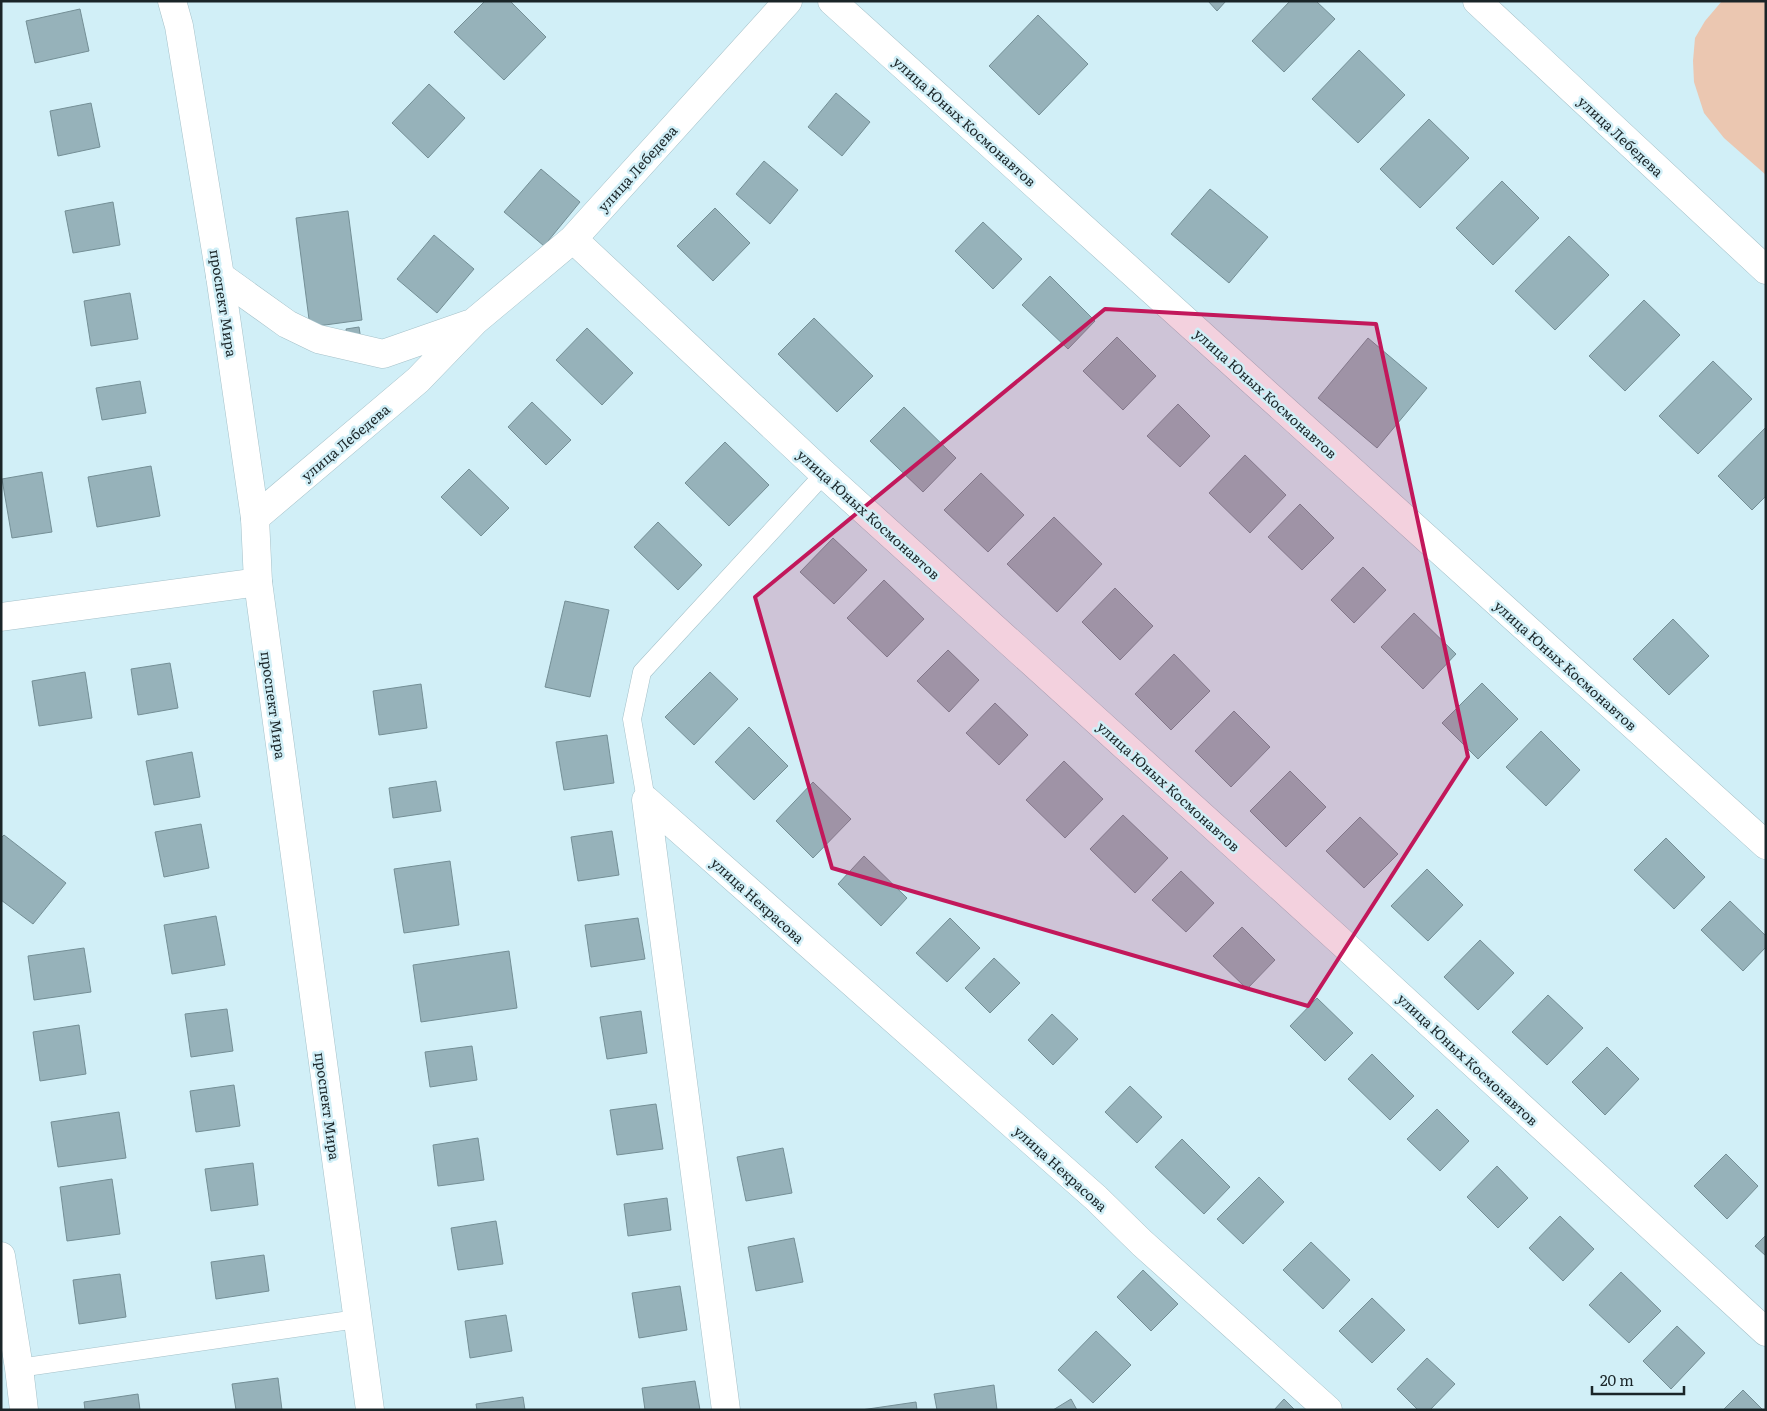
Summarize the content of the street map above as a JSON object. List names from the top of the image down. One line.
{"streets":{"street":["улица Юных Космонавтов","улица Лебедева","проспект Мира","улица Некрасова"]},"crossings":[["улица Юных Космонавтов","улица Лебедева"],["улица Лебедева","проспект Мира"]],"scale_bar":"20 m"}
